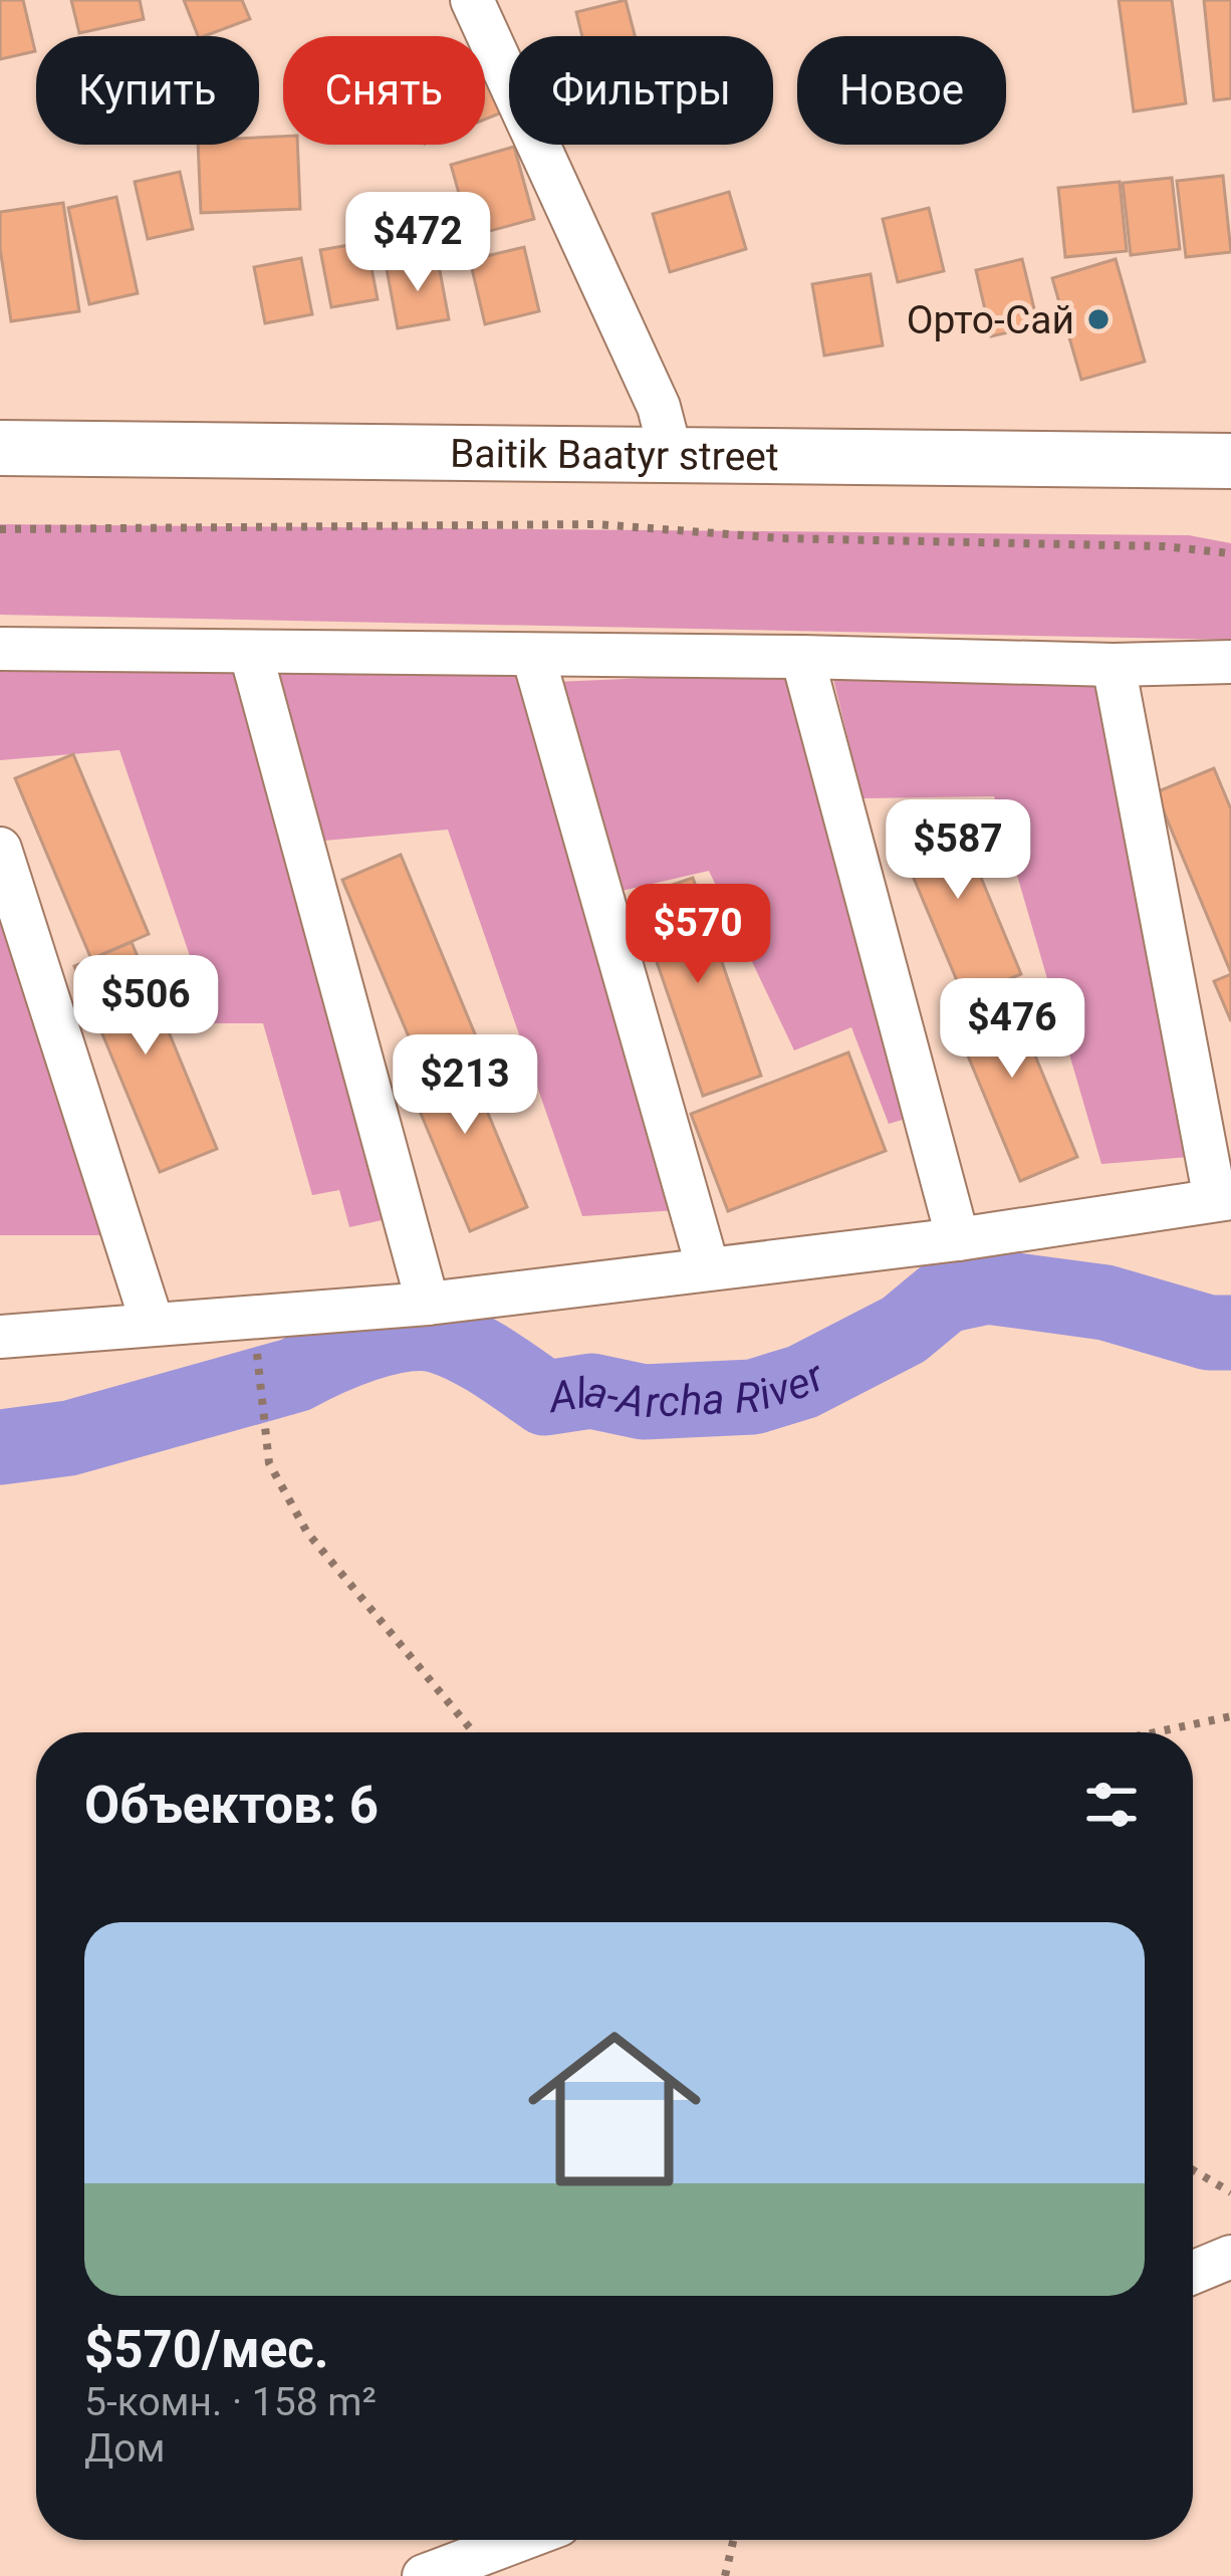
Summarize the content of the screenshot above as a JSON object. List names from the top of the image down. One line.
{"streets":{"main road":["Baitik Baatyr street"]},"water":["Ala-Archa River"],"places":["Орто-Сай"],"page":{"chip":["Купить","Снять","Фильтры","Новое"],"price":["$472","$587","$570","$506","$476","$213"],"heading":"Объектов: 6","list":[{"name":"$570/мес.","note":"5-комн. · 158 m² · Дом"}]}}
